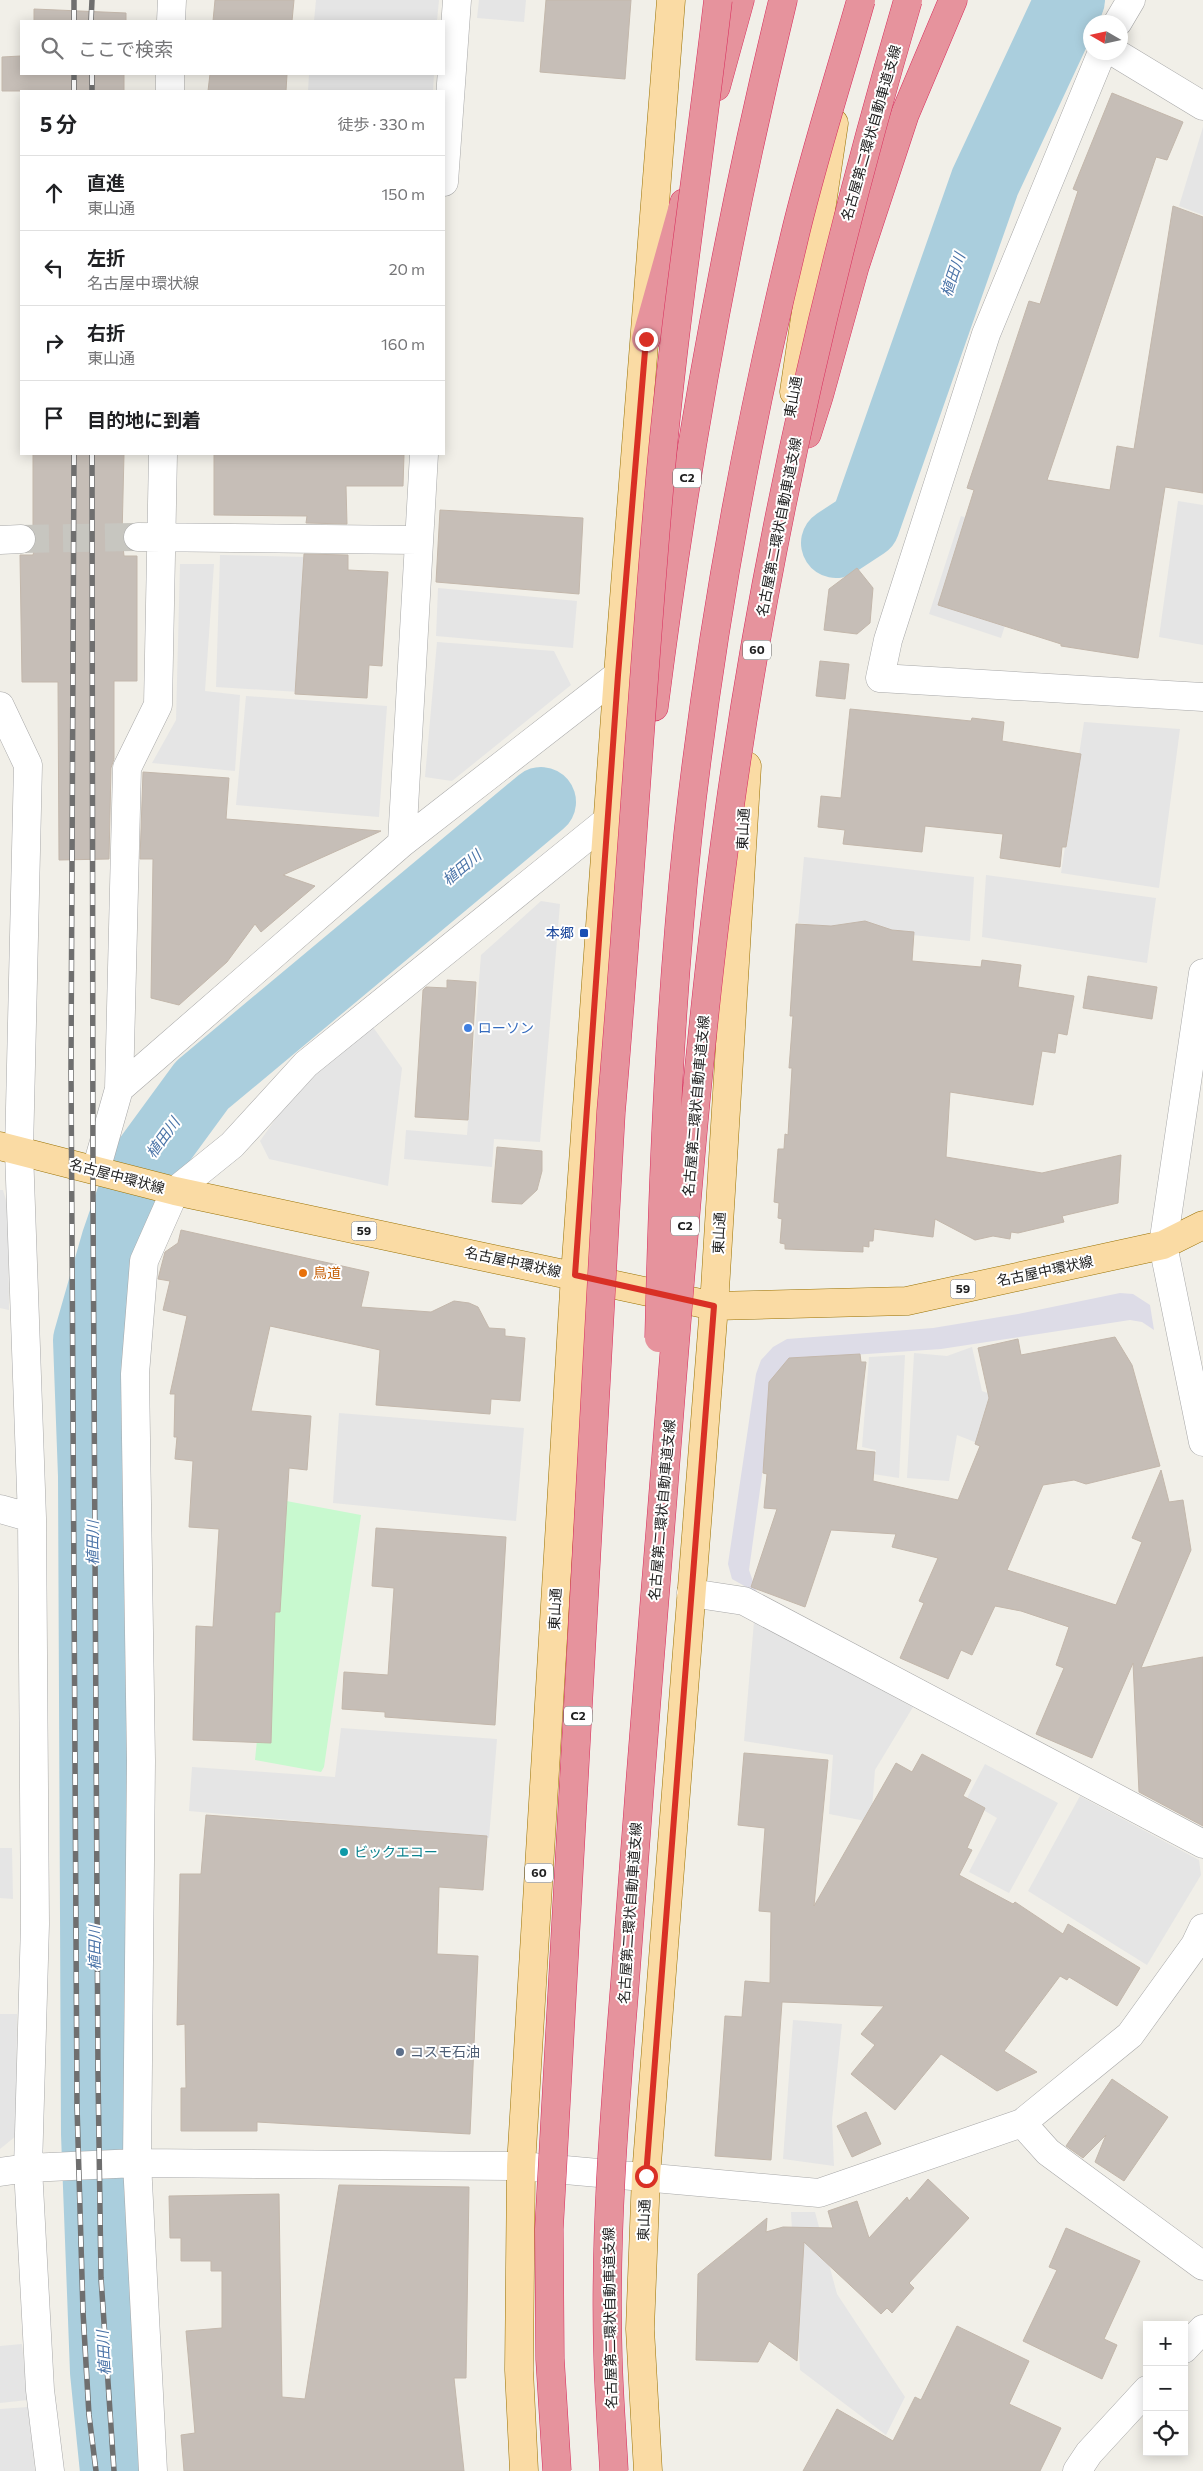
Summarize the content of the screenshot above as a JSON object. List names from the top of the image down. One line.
{"streets":{"highway":["名古屋第二環状自動車道支線","C2"],"main road":["東山通","60","名古屋中環状線","59"]},"crossings":[["東山通","名古屋中環状線"]],"water":["植田川"],"places":{"transit":["本郷"],"other":["ローソン","鳥道","ビックエコー","コスモ石油"]},"north":"left","page":{"search":"ここで検索","heading":["5 分","徒歩 · 330 m"],"list":[["直進","東山通","150 m"],["左折","名古屋中環状線","20 m"],["右折","東山通","160 m"],"目的地に到着"],"map_buttons":["+","−"]}}
